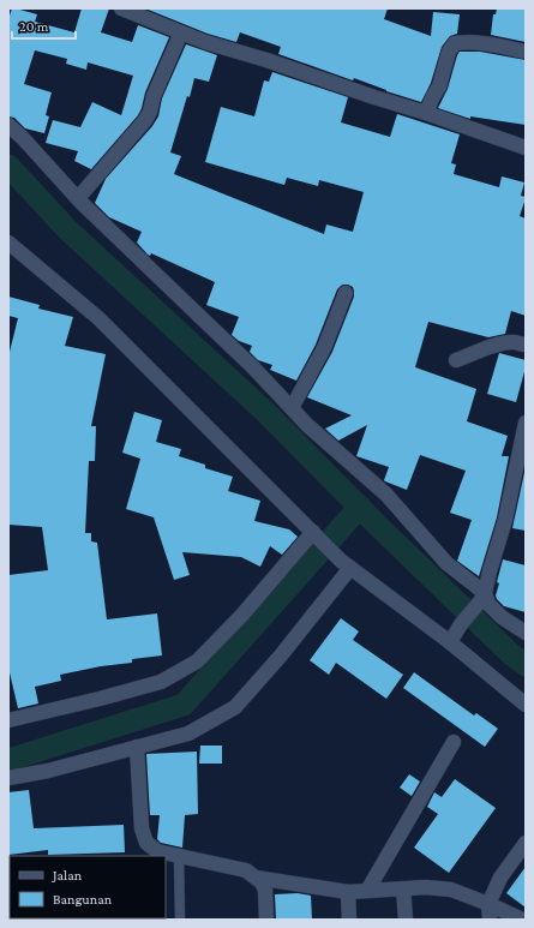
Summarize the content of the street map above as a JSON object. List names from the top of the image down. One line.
{"legend":["Jalan","Bangunan"],"scale_bar":"20 m"}
